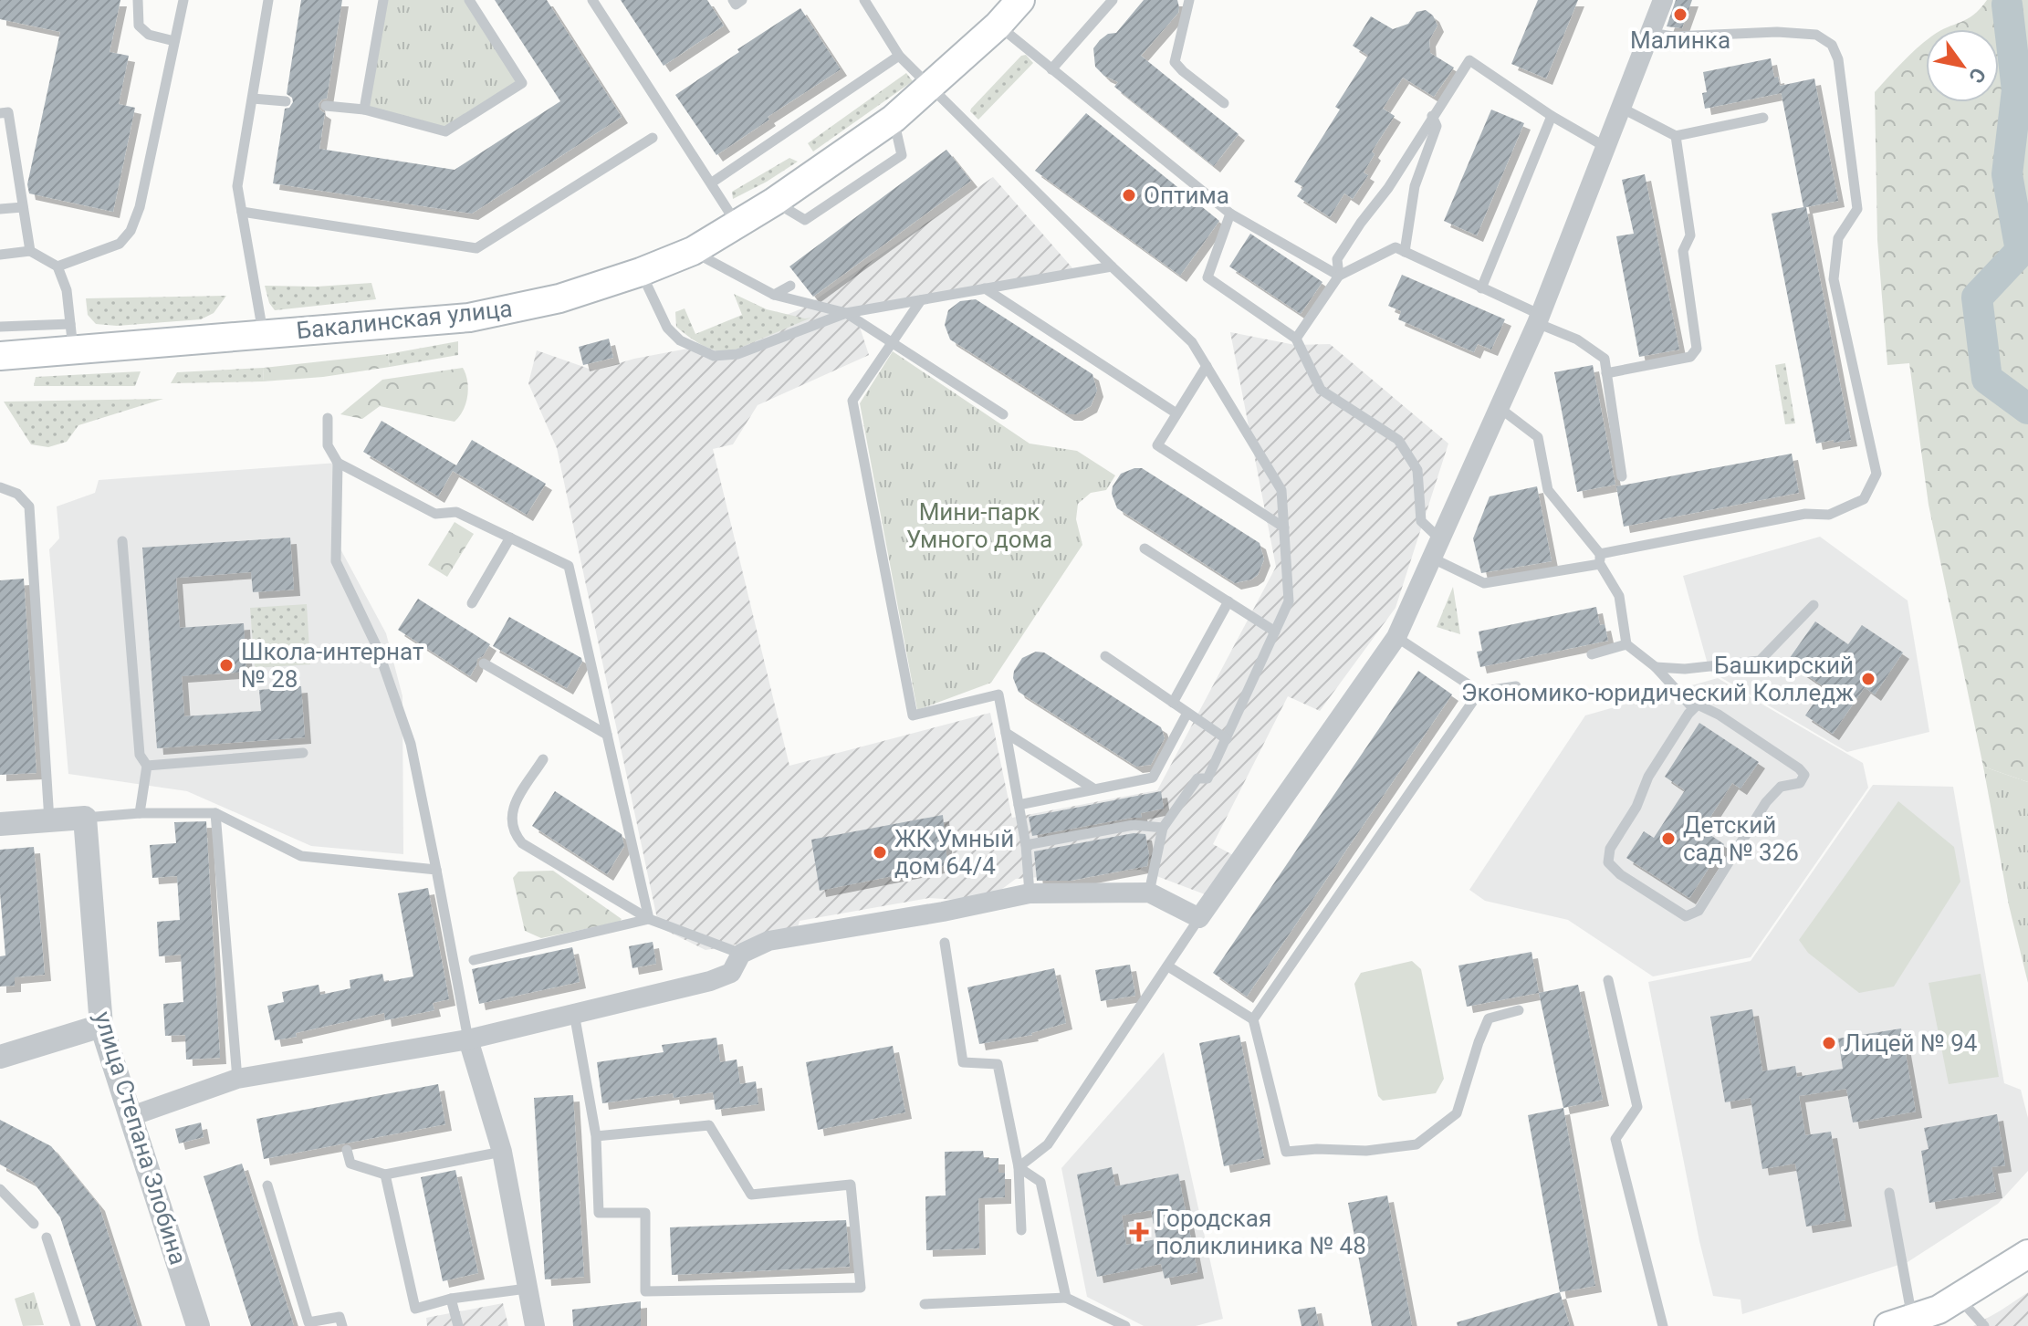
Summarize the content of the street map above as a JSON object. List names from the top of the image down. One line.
{"streets":{"main road":["Бакалинская улица"],"street":["улица Степана Злобина"]},"parks":["Мини-парк Умного дома"],"places":{"other":["Малинка","Оптима","Школа-интернат № 28","Башкирский Экономико-юридический Колледж","Детский сад № 326","ЖК Умный дом 64/4","Лицей № 94"],"health":["Городская поликлиника № 48"]},"north":"bottom right"}
